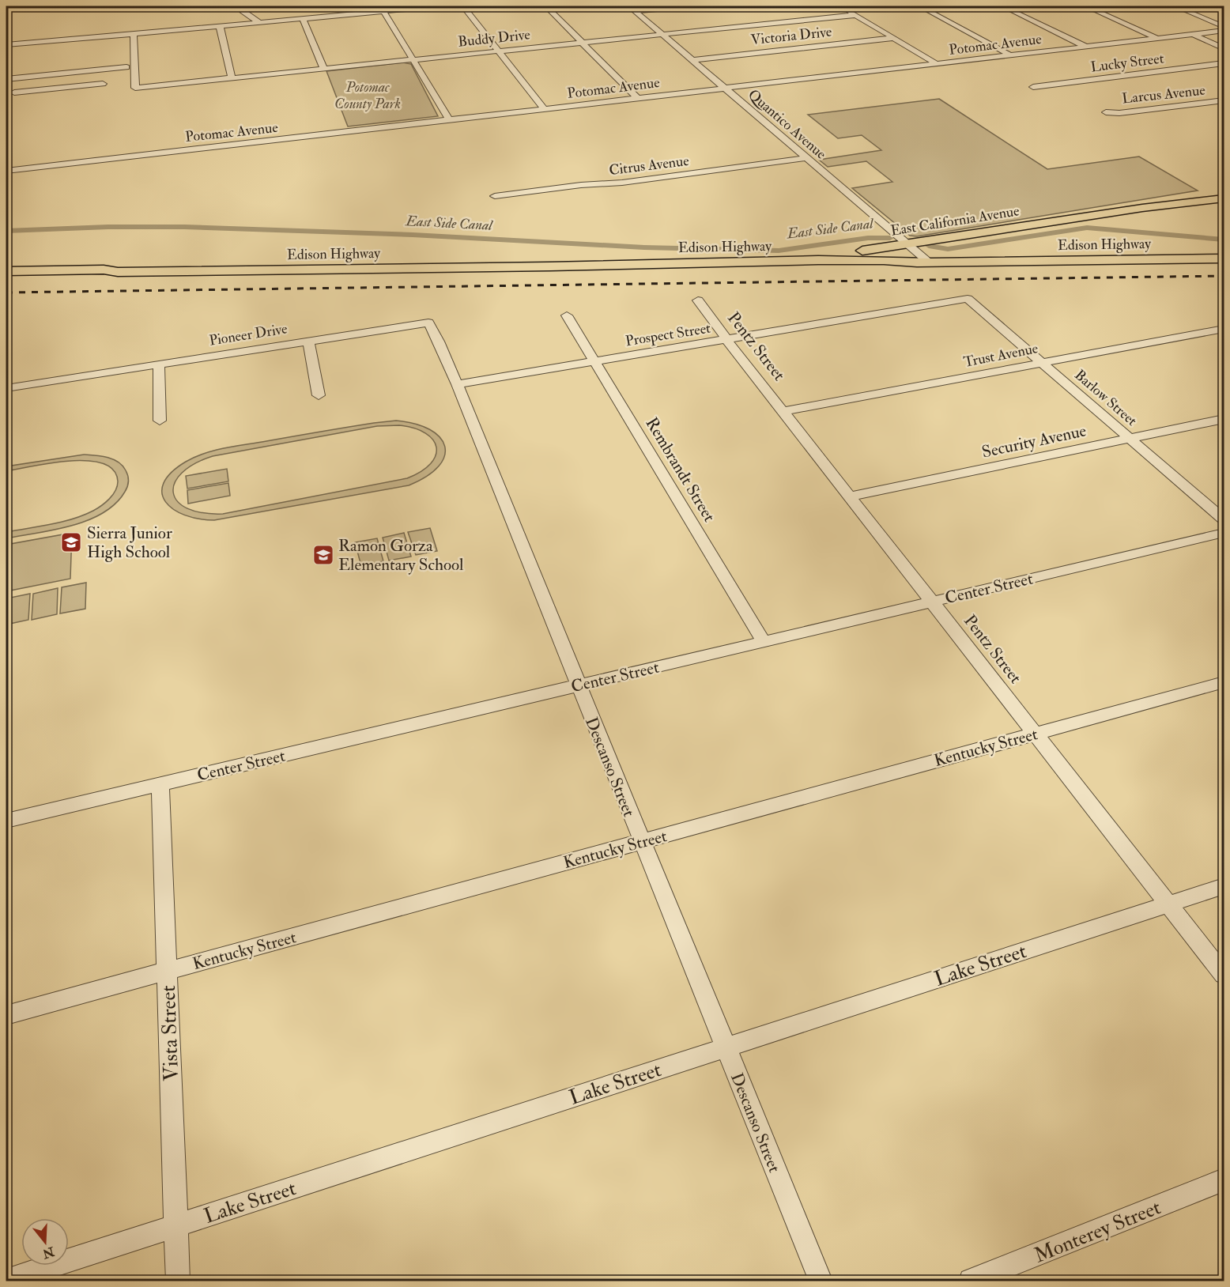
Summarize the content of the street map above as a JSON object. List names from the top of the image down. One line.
{"streets":{"main road":["East California Avenue","Edison Highway"],"street":["Victoria Drive","Buddy Drive","Potomac Avenue","Lucky Street","Larcus Avenue","Quantico Avenue","Citrus Avenue","Pioneer Drive","Prospect Street","Pentz Street","Trust Avenue","Barlow Street","Security Avenue","Rembrandt Street","Center Street","Kentucky Street","Descanso Street","Lake Street","Vista Street","Monterey Street"]},"crossings":[["Victoria Drive","Quantico Avenue"],["Buddy Drive","Quantico Avenue"],["Potomac Avenue","Quantico Avenue"],["Quantico Avenue","Citrus Avenue"],["Quantico Avenue","East California Avenue"],["Quantico Avenue","Edison Highway"],["East California Avenue","Edison Highway"],["Pioneer Drive","Prospect Street"],["Pioneer Drive","Descanso Street"],["Prospect Street","Pentz Street"],["Prospect Street","Barlow Street"],["Prospect Street","Rembrandt Street"],["Prospect Street","Descanso Street"],["Pentz Street","Trust Avenue"],["Pentz Street","Security Avenue"],["Pentz Street","Center Street"],["Pentz Street","Kentucky Street"],["Pentz Street","Lake Street"],["Trust Avenue","Barlow Street"],["Barlow Street","Security Avenue"],["Rembrandt Street","Center Street"],["Center Street","Descanso Street"],["Center Street","Vista Street"],["Kentucky Street","Descanso Street"],["Kentucky Street","Vista Street"],["Descanso Street","Lake Street"],["Lake Street","Vista Street"]],"water":["East Side Canal"],"parks":["Potomac County Park"],"places":{"school or university":["Sierra Junior High School","Ramon Gorza Elementary School"]},"north":"bottom"}
